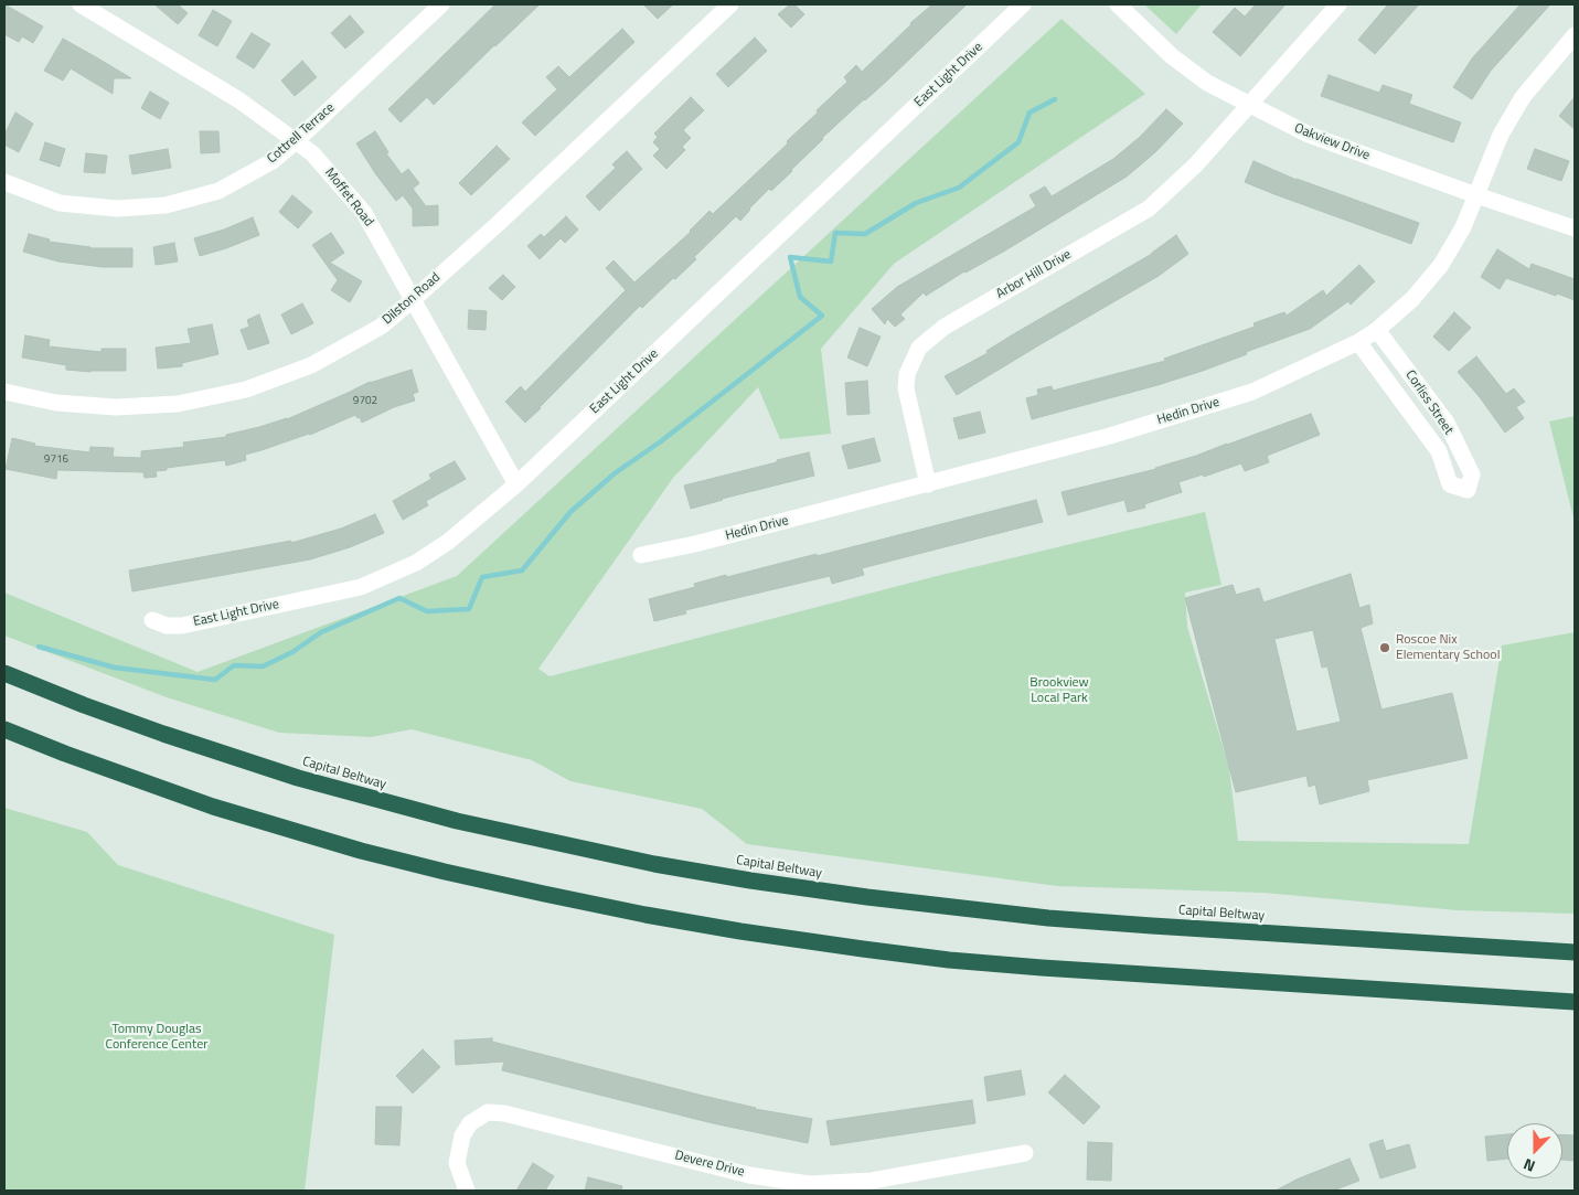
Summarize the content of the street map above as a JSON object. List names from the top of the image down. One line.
{"streets":{"highway":["Capital Beltway"],"street":["East Light Drive","Cottrell Terrace","Oakview Drive","Moffet Road","Arbor Hill Drive","Dilston Road","Corliss Street","Hedin Drive","Devere Drive"]},"crossings":[["East Light Drive","Moffet Road"],["Cottrell Terrace","Moffet Road"],["Oakview Drive","Arbor Hill Drive"],["Oakview Drive","Hedin Drive"],["Moffet Road","Dilston Road"],["Arbor Hill Drive","Hedin Drive"],["Corliss Street","Hedin Drive"]],"parks":["Brookview Local Park","Tommy Douglas Conference Center"],"places":["Roscoe Nix Elementary School"],"house_numbers":["9702","9716"],"north":"bottom"}
